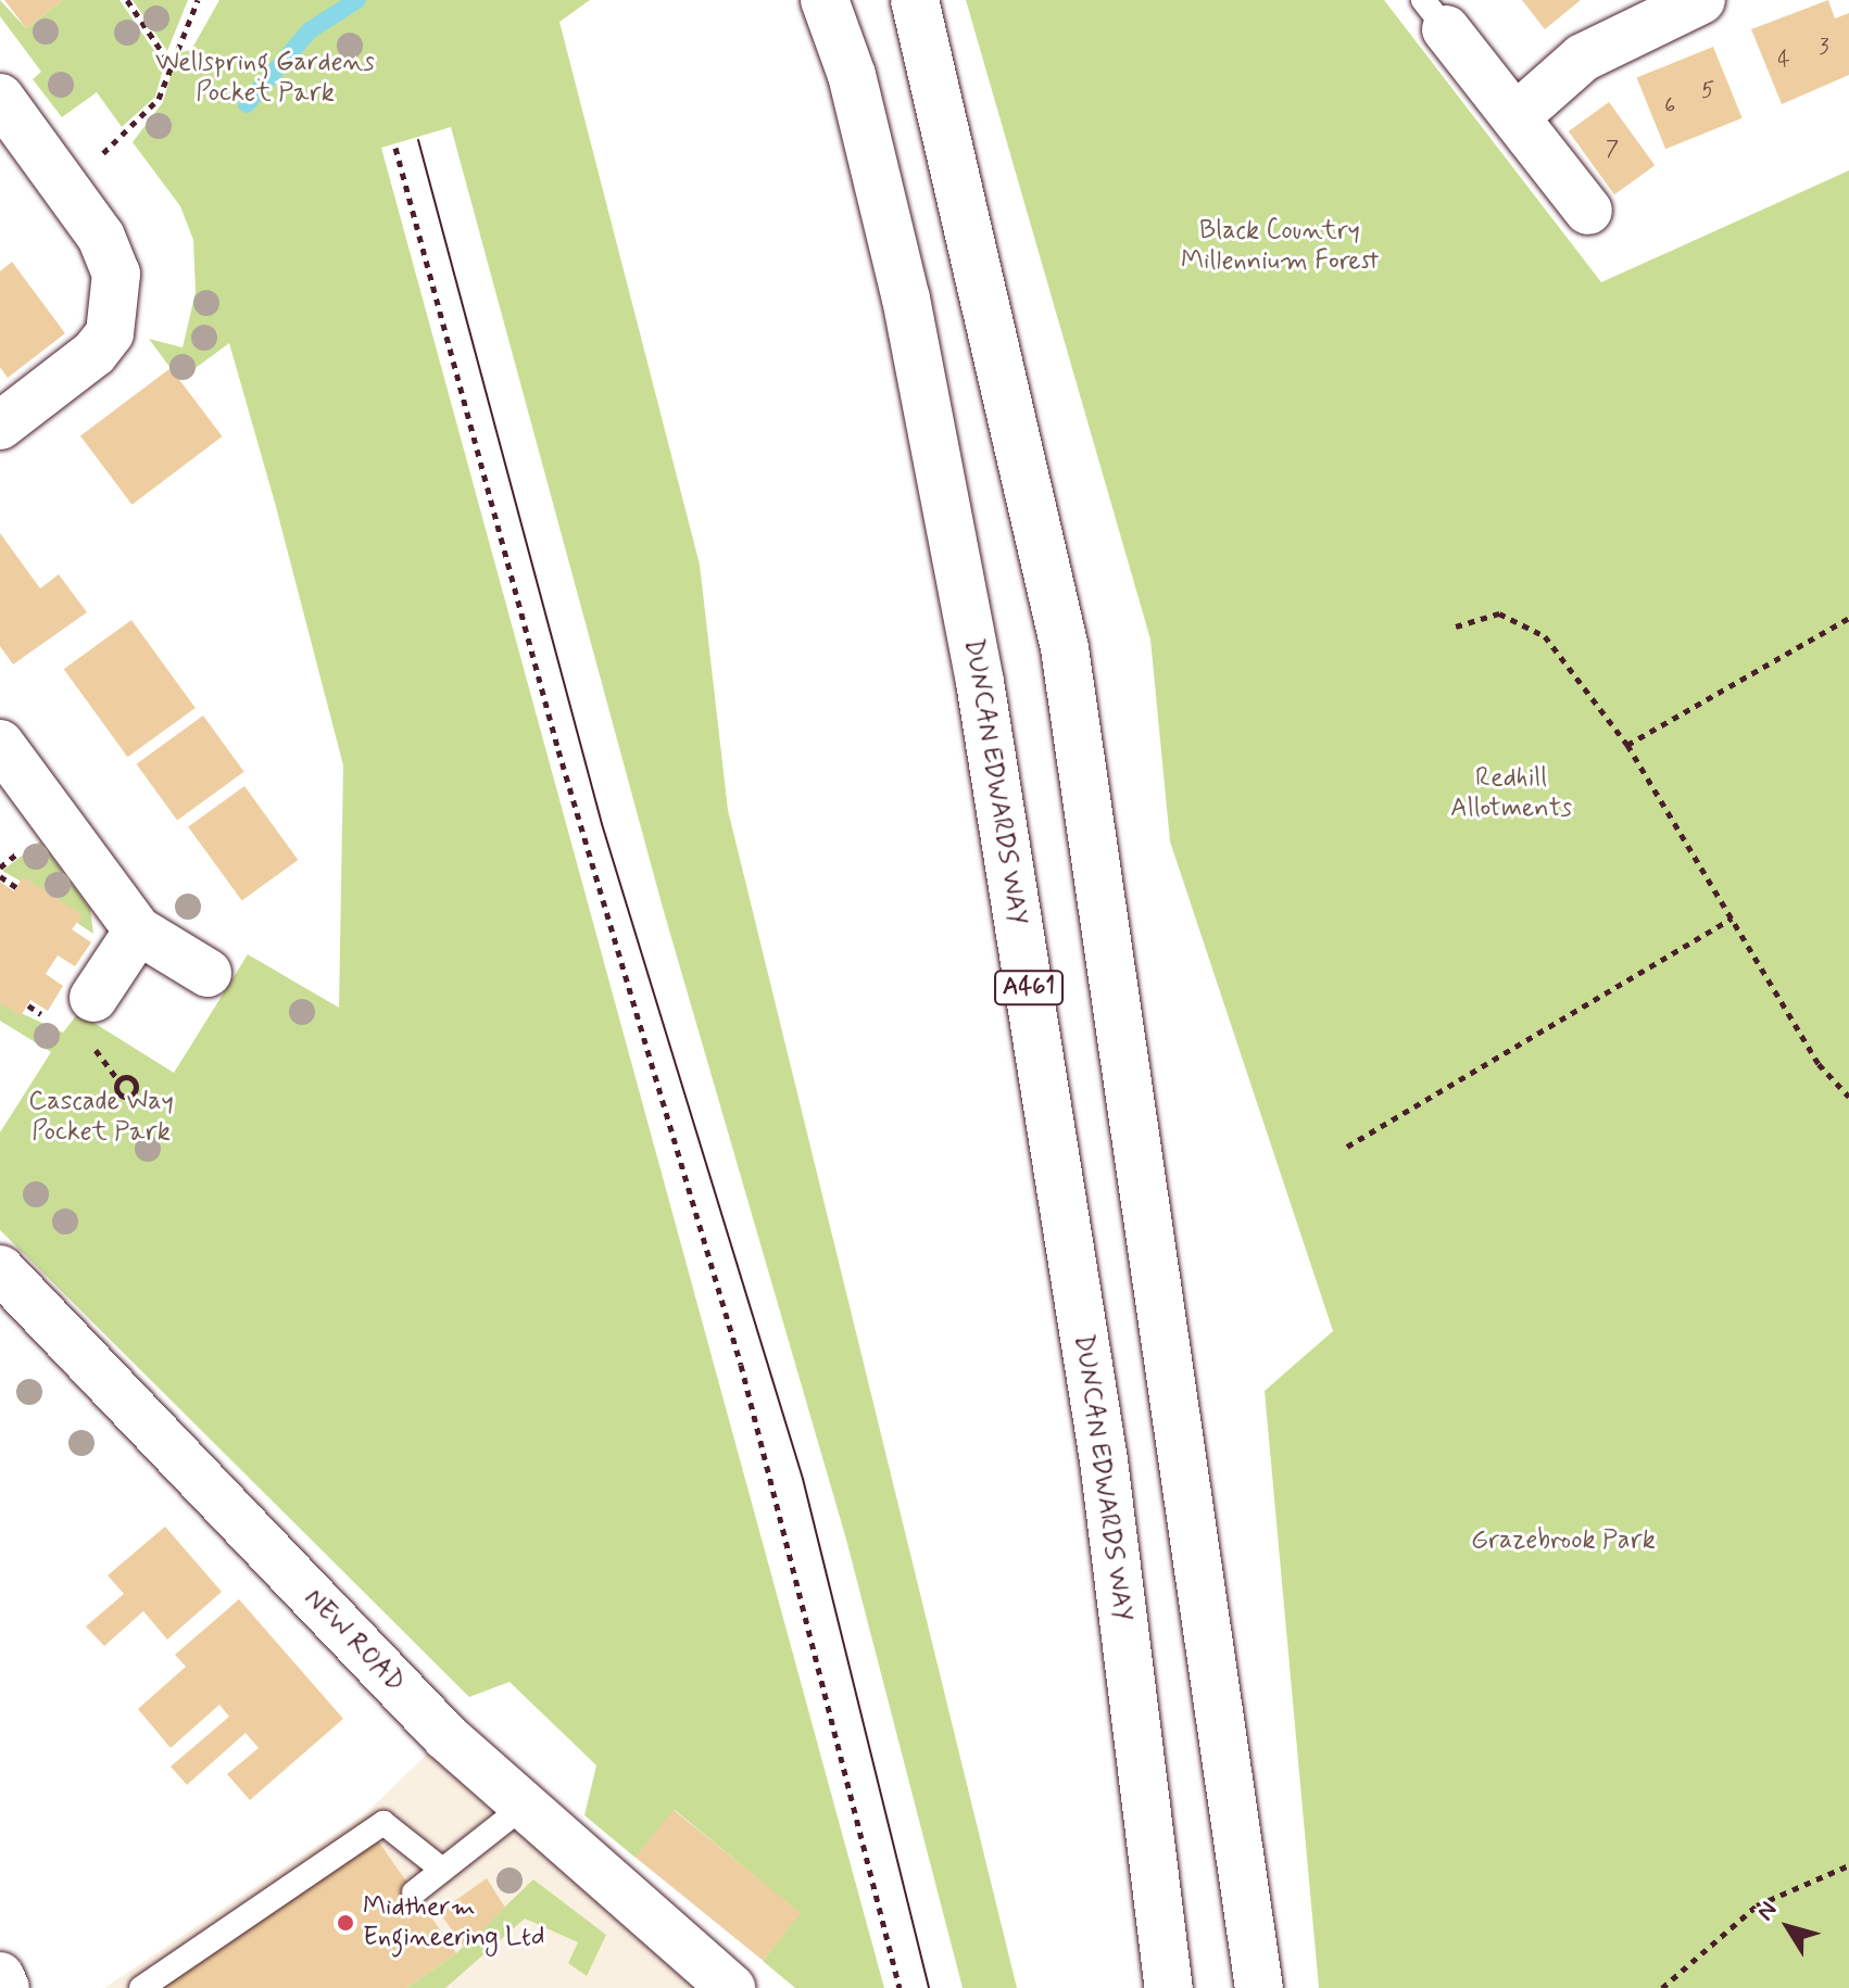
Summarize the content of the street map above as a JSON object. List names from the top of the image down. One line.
{"streets":{"main road":["DUNCAN EDWARDS WAY","A461","NEW ROAD"]},"parks":["Wellspring Gardens Pocket Park","Black Country Millennium Forest","Redhill Allotments","Cascade Way Pocket Park","Grazebrook Park"],"places":["Midtherm Engineering Ltd"],"house_numbers":["3","4","5","6","7"],"north":"top left"}
